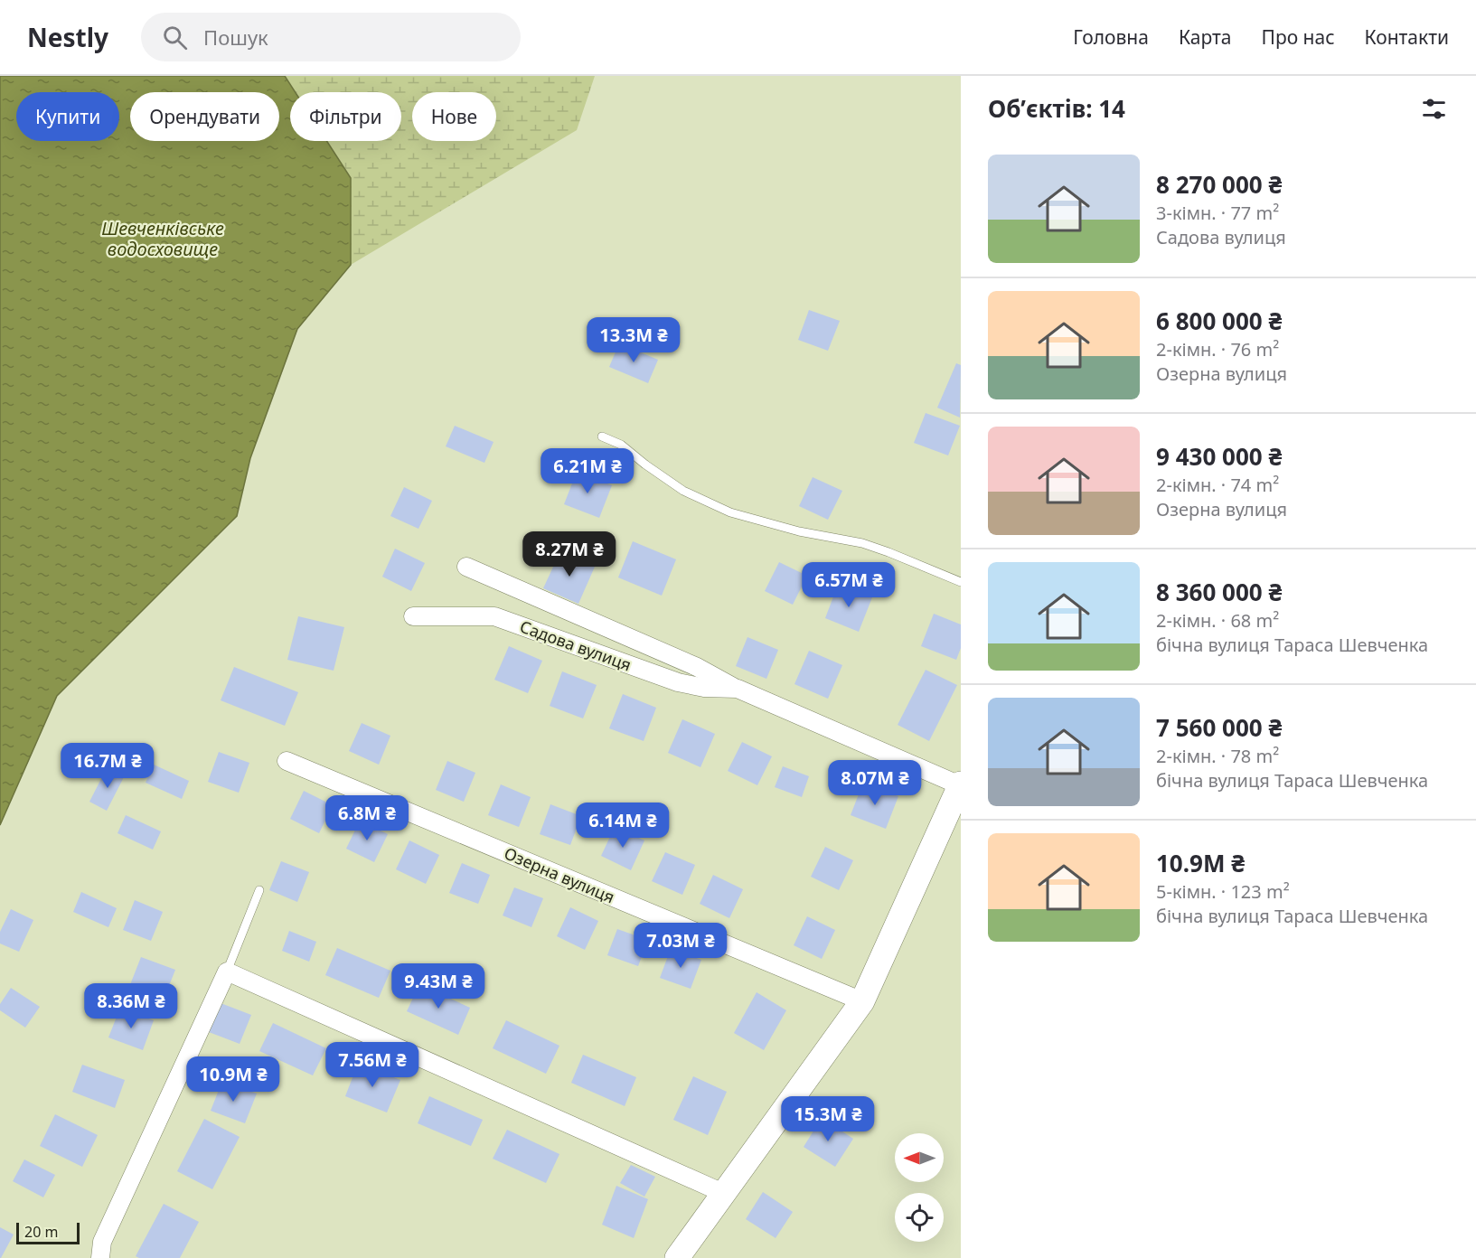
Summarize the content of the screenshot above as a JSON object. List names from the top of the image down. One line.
{"streets":{"street":["Садова вулиця","Озерна вулиця"]},"water":["Шевченківське водосховище"],"scale_bar":"20 m","north":"left","page":{"header":"Nestly","search":"Пошук","nav":["Головна","Карта","Про нас","Контакти"],"heading":"Об’єктів: 14","chip":["Купити","Орендувати","Фільтри","Нове"],"list":[{"name":"8 270 000 ₴","note":"3-кімн. · 77 m² · Садова вулиця"},{"name":"6 800 000 ₴","note":"2-кімн. · 76 m² · Озерна вулиця"},{"name":"9 430 000 ₴","note":"2-кімн. · 74 m² · Озерна вулиця"},{"name":"8 360 000 ₴","note":"2-кімн. · 68 m² · бічна вулиця Тараса Шевченка"},{"name":"7 560 000 ₴","note":"2-кімн. · 78 m² · бічна вулиця Тараса Шевченка"},{"name":"10.9M ₴","note":"5-кімн. · 123 m² · бічна вулиця Тараса Шевченка"}],"price":["13.3M ₴","6.21M ₴","8.27M ₴","6.57M ₴","16.7M ₴","8.07M ₴","6.8M ₴","6.14M ₴","7.03M ₴","9.43M ₴","8.36M ₴","7.56M ₴","10.9M ₴","15.3M ₴"],"scale":"20 m"}}
